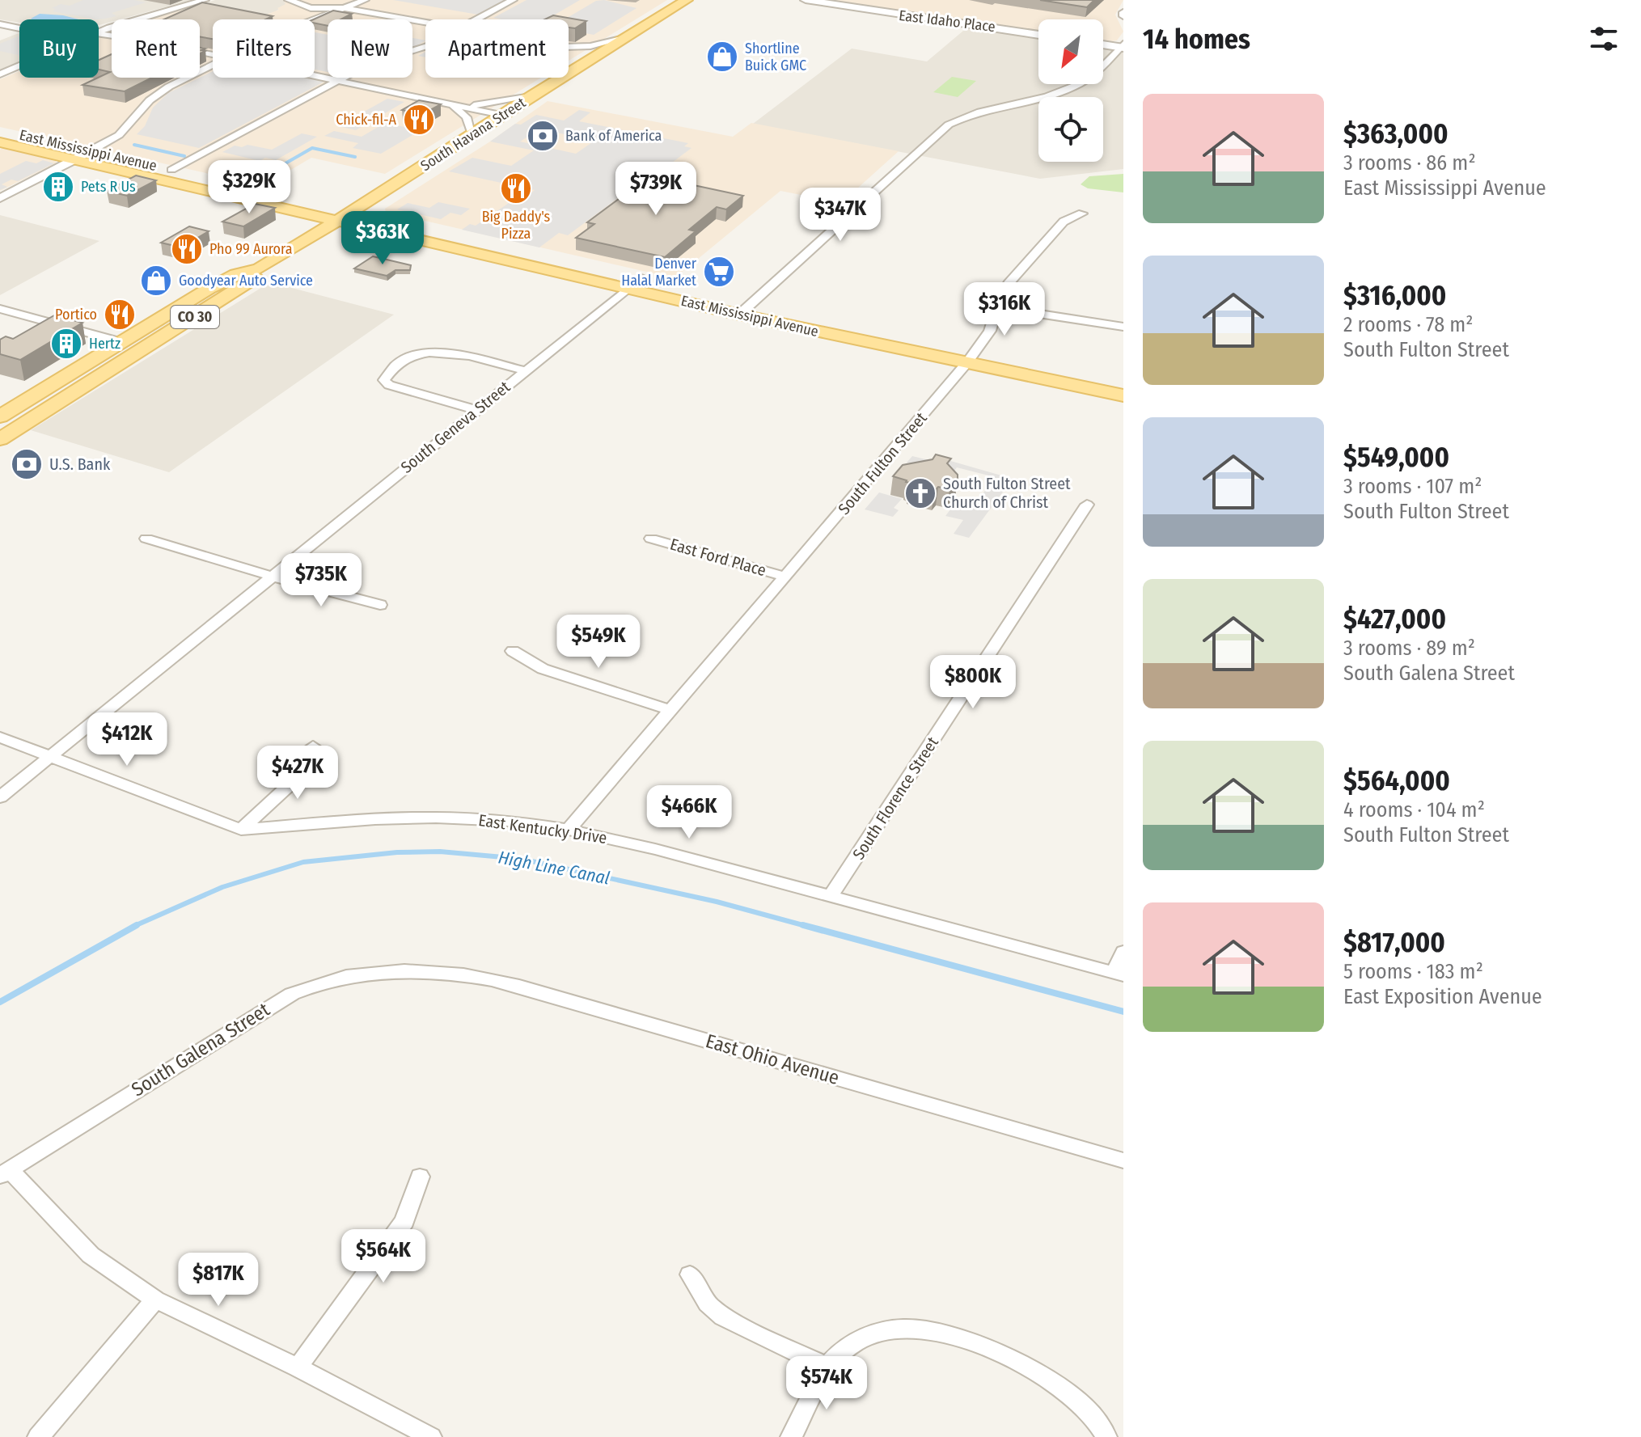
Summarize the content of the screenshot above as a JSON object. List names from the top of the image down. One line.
{"streets":{"main road":["South Havana Street","East Mississippi Avenue","CO 30"],"street":["East Idaho Place","South Geneva Street","South Fulton Street","East Ford Place","South Florence Street","East Kentucky Drive","South Galena Street","East Ohio Avenue"]},"crossings":[["South Havana Street","East Mississippi Avenue"],["East Mississippi Avenue","South Geneva Street"],["East Mississippi Avenue","South Fulton Street"],["South Geneva Street","East Kentucky Drive"],["South Fulton Street","East Ford Place"],["South Fulton Street","East Kentucky Drive"],["South Florence Street","East Kentucky Drive"],["South Galena Street","East Ohio Avenue"]],"water":["High Line Canal"],"places":{"shop":["Shortline Buick GMC","Goodyear Auto Service"],"restaurant":["Chick-fil-A","Big Daddy's Pizza","Pho 99 Aurora","Portico"],"bank":["Bank of America","U.S. Bank"],"building":["Pets R Us","Hertz"],"supermarket":["Denver Halal Market"],"church":["South Fulton Street Church of Christ"]},"north":"bottom left","page":{"heading":"14 homes","chip":["Buy","Rent","Filters","New","Apartment"],"list":[{"name":"$363,000","note":"3 rooms · 86 m² · East Mississippi Avenue"},{"name":"$316,000","note":"2 rooms · 78 m² · South Fulton Street"},{"name":"$549,000","note":"3 rooms · 107 m² · South Fulton Street"},{"name":"$427,000","note":"3 rooms · 89 m² · South Galena Street"},{"name":"$564,000","note":"4 rooms · 104 m² · South Fulton Street"},{"name":"$817,000","note":"5 rooms · 183 m² · East Exposition Avenue"}],"price":["$329K","$739K","$347K","$363K","$316K","$735K","$549K","$800K","$412K","$427K","$466K","$564K","$817K","$574K"]}}
